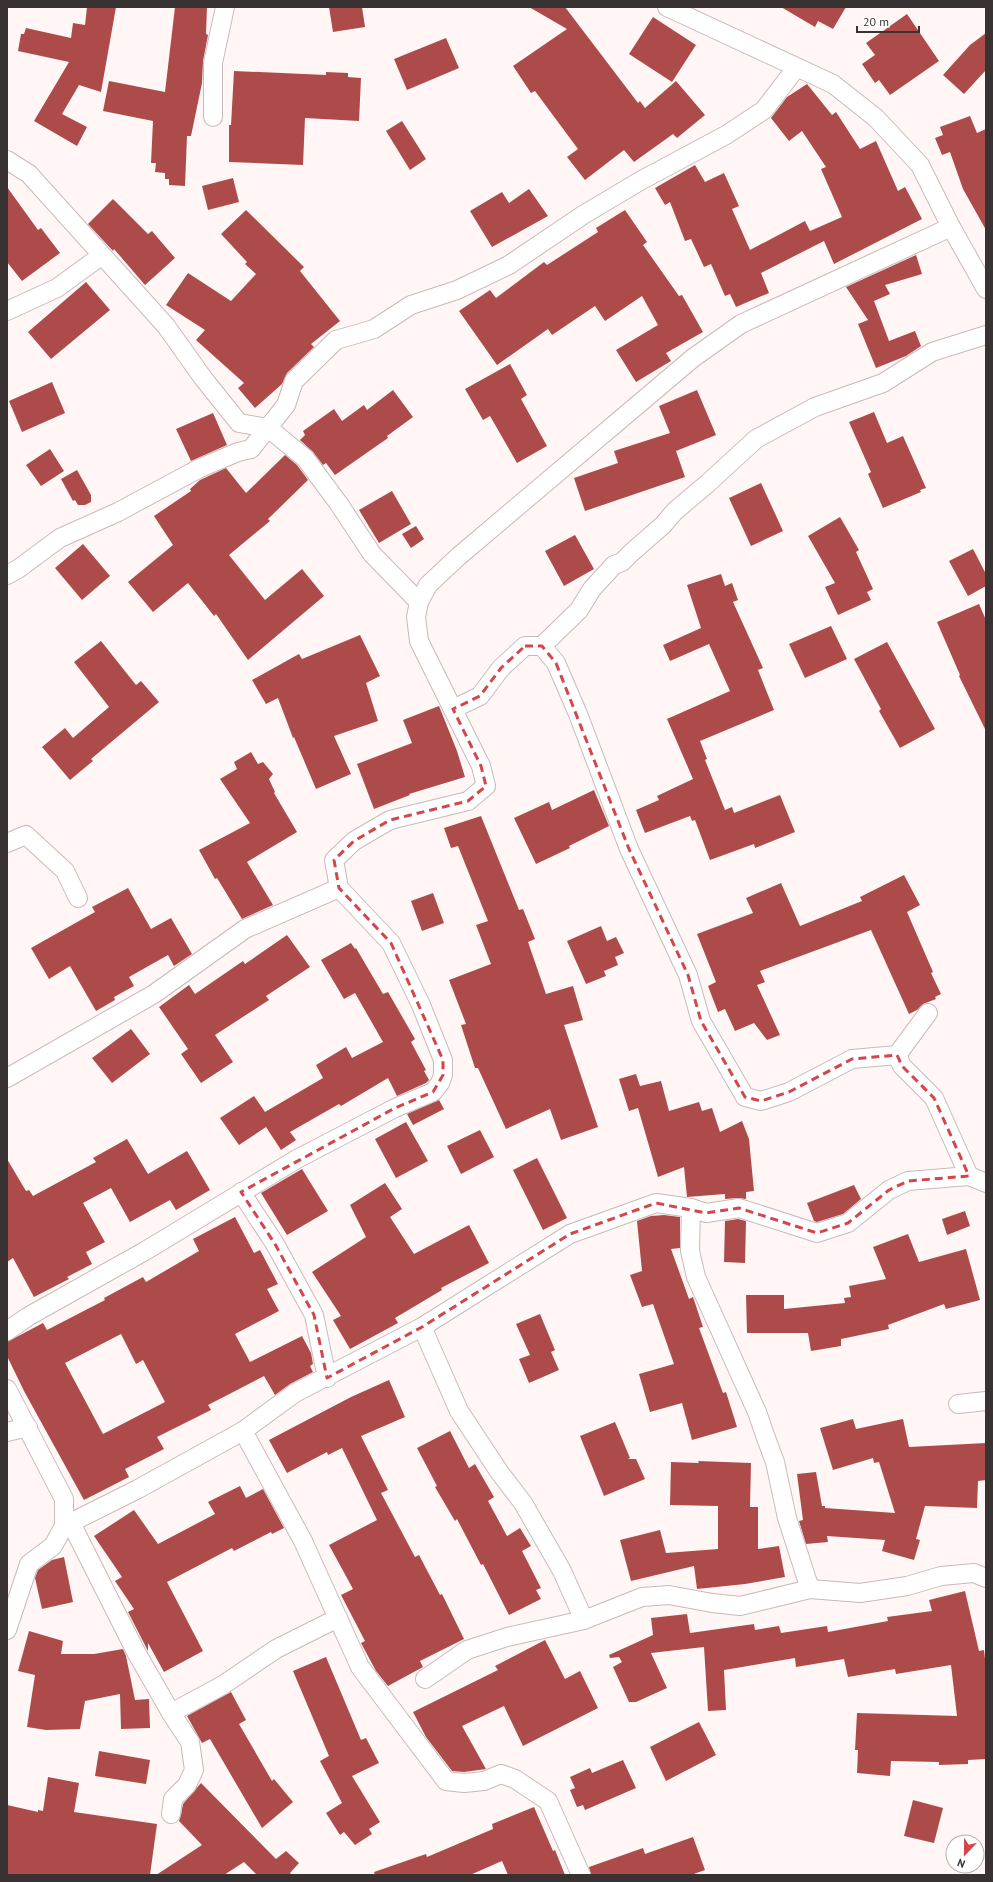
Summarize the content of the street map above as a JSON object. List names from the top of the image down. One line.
{"scale_bar":"20 m","north":"bottom"}
